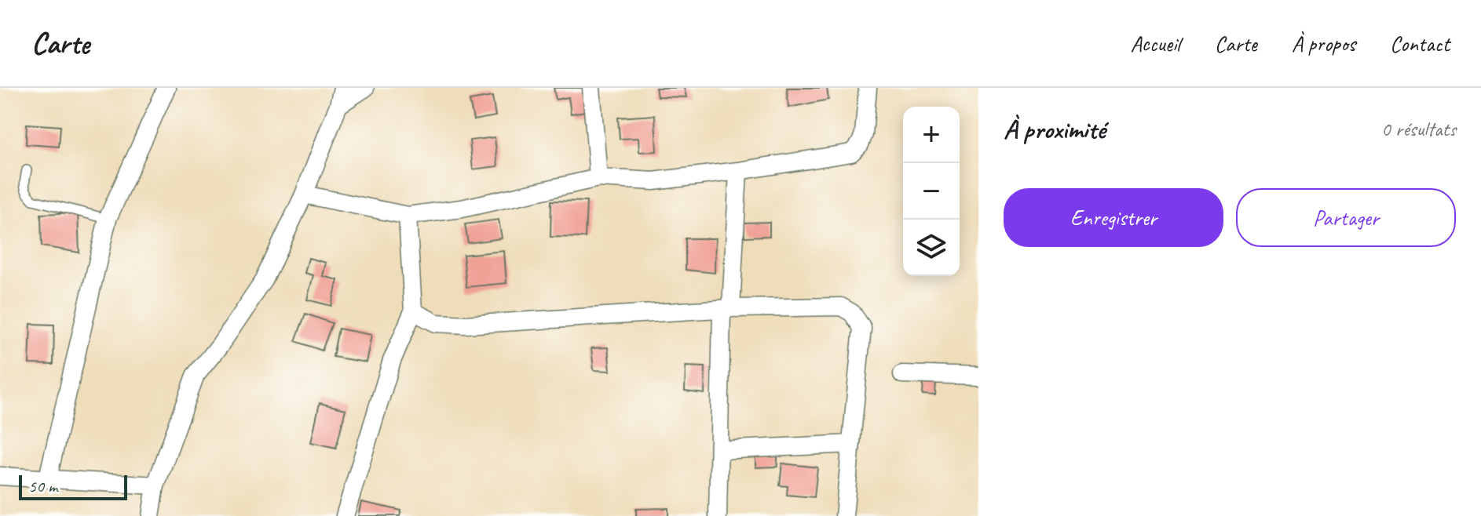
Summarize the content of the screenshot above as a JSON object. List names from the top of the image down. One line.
{"scale_bar":"50 m","page":{"header":"Carte","nav":["Accueil","Carte","À propos","Contact"],"heading":["À proximité","0 résultats"],"map_buttons":["+","−"],"buttons":["Enregistrer","Partager"],"scale":"50 m"}}
